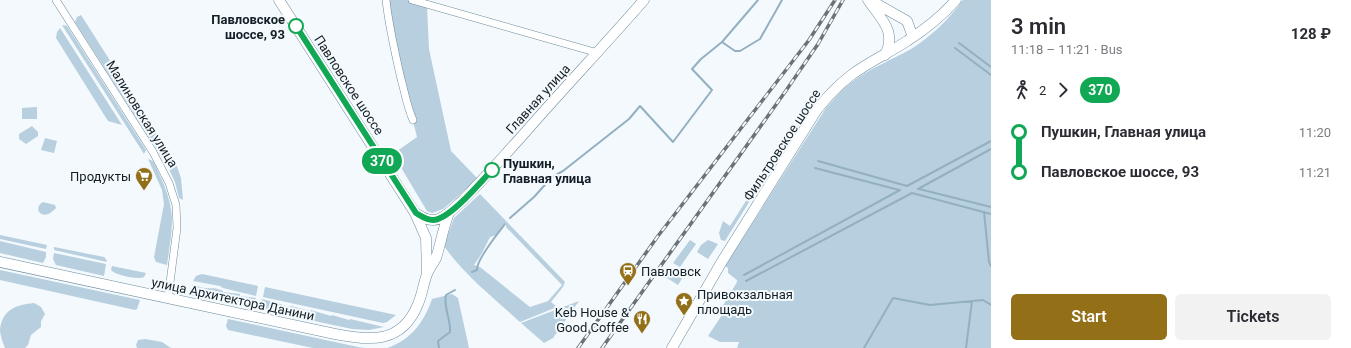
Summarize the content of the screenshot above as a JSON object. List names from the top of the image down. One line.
{"streets":{"main road":["Павловское шоссе","Главная улица","Фильтровское шоссе","улица Архитектора Данини"],"street":["Малиновская улица"]},"crossings":[["Павловское шоссе","улица Архитектора Данини"],["Главная улица","улица Архитектора Данини"],["Малиновская улица","улица Архитектора Данини"]],"places":{"other":["Павловское шоссе, 93","Пушкин, Главная улица"],"supermarket":["Продукты"],"station":["Павловск"],"place":["Привокзальная площадь"],"restaurant":["Keb House & Good Coffee"]},"lines":["bus line 370"],"page":{"on_map":"370","heading":["3 min","11:18 – 11:21 · Bus","128 ₽"],"legs":["2","370"],"list":[{"name":"Пушкин, Главная улица","value":"11:20"},{"name":"Павловское шоссе, 93","value":"11:21"}],"buttons":["Start","Tickets"]}}
